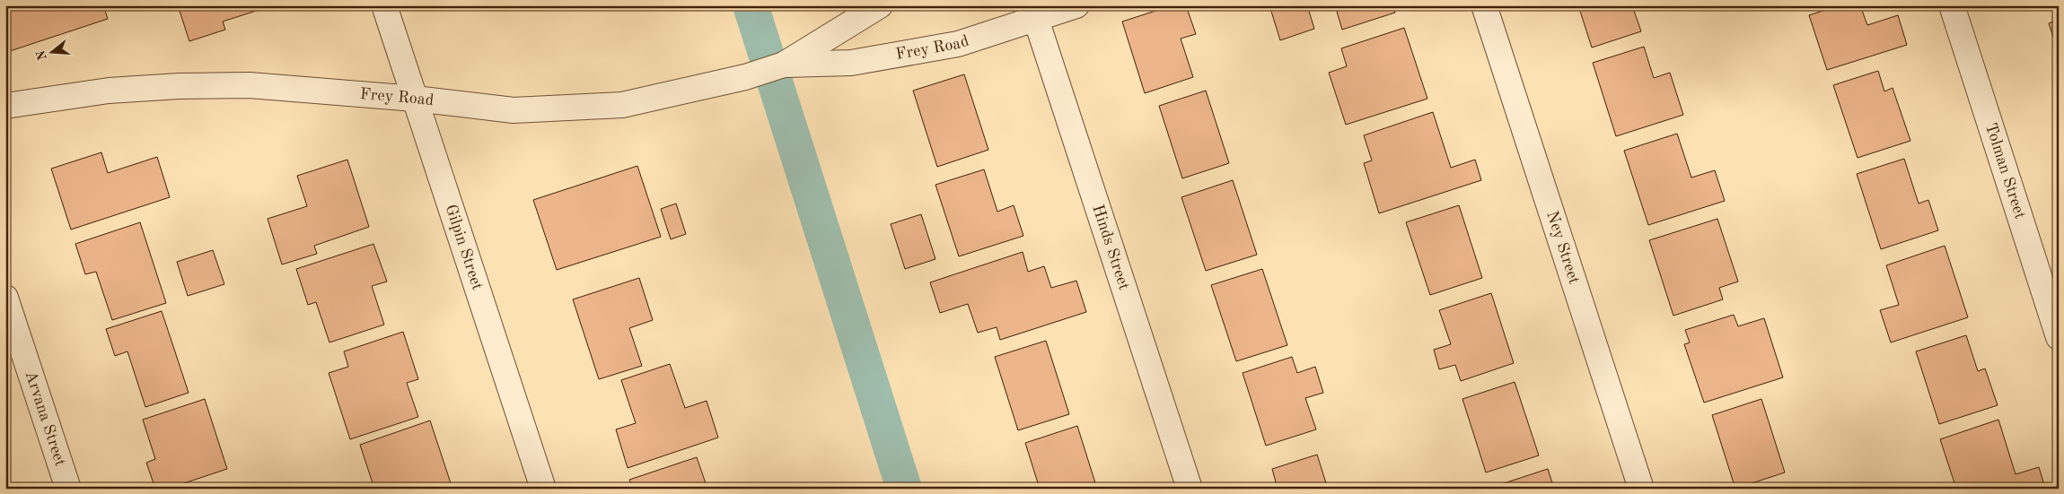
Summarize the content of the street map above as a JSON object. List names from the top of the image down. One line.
{"streets":{"street":["Frey Road","Tolman Street","Gilpin Street","Hinds Street","Ney Street","Arvana Street"]},"crossings":[["Frey Road","Gilpin Street"],["Frey Road","Hinds Street"]],"north":"left"}
